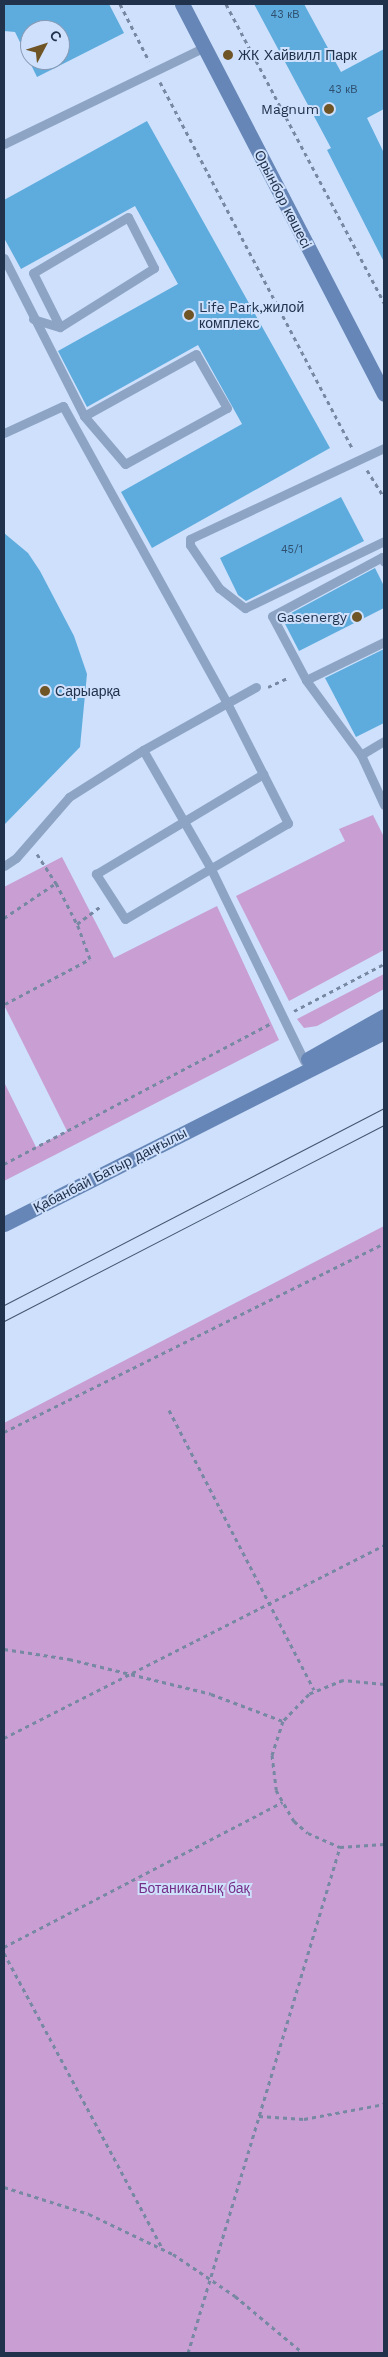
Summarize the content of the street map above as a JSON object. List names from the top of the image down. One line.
{"streets":{"main road":["Орынбор көшесі","Қабанбай Батыр даңғылы"]},"parks":["Ботаникалық бақ"],"places":["ЖК Хайвилл Парк","Magnum","Life Park,жилой комплекс","Gasenergy","Сарыарқа"],"house_numbers":["43 кВ","43 кВ","45/1"],"north":"top right"}
